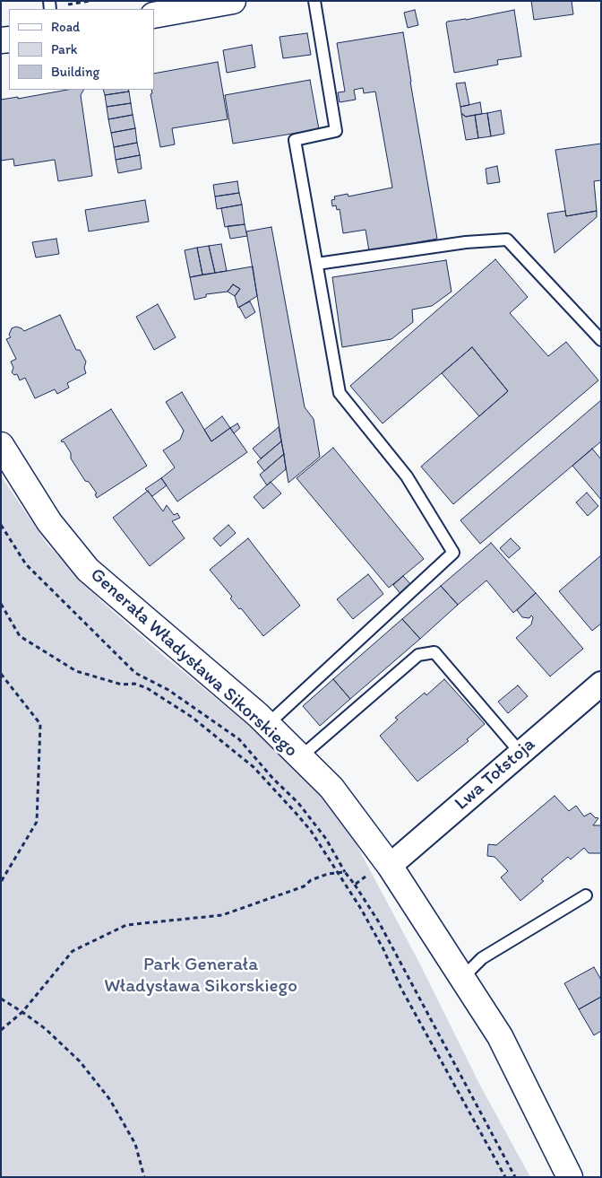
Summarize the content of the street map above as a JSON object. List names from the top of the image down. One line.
{"streets":{"street":["Generała Władysława Sikorskiego","Lwa Tołstoja"]},"crossings":[["Generała Władysława Sikorskiego","Lwa Tołstoja"]],"parks":["Park Generała Władysława Sikorskiego"],"legend":["Road","Park","Building"]}
